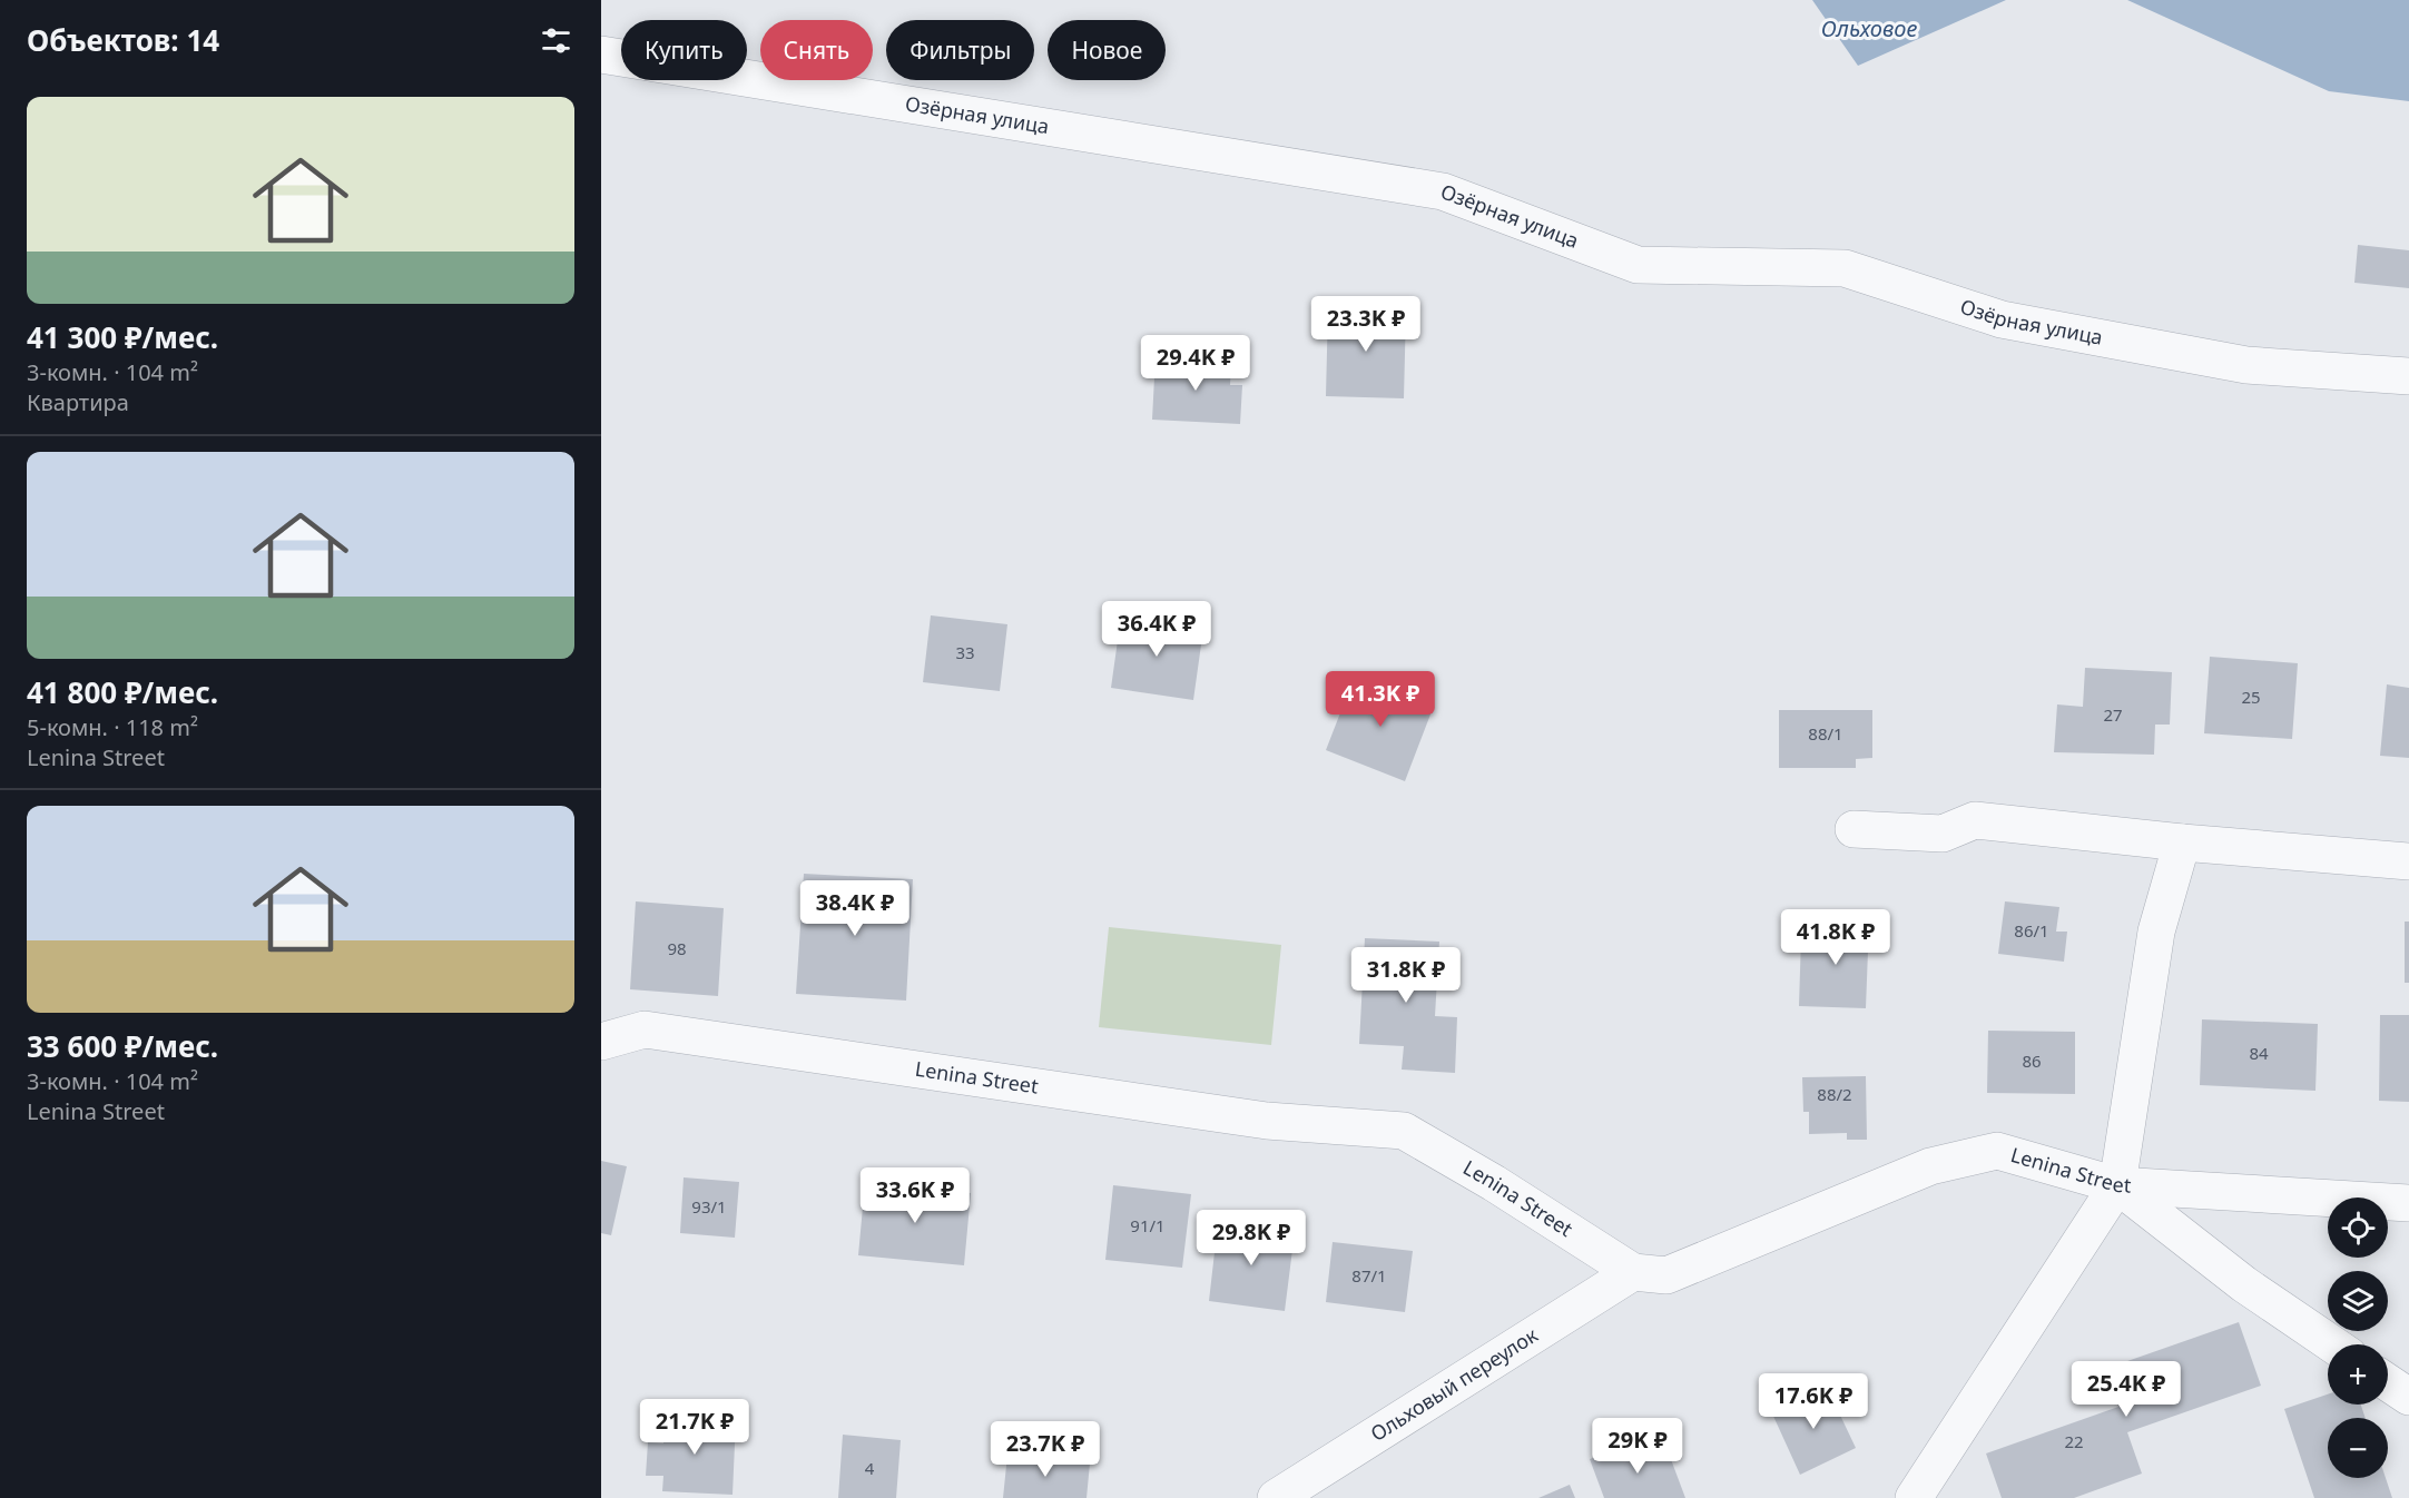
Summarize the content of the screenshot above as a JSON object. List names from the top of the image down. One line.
{"streets":{"street":["Озёрная улица","Lenina Street","Ольховый переулок"]},"crossings":[["Lenina Street","Ольховый переулок"]],"water":["Ольховое"],"house_numbers":["33","25","27","88/1","86/1","98","84","86","88/2","93/1","91/1","87/1","22","4"],"page":{"heading":"Объектов: 14","chip":["Купить","Снять","Фильтры","Новое"],"list":[{"name":"41 300 ₽/мес.","note":"3-комн. · 104 m² · Квартира"},{"name":"41 800 ₽/мес.","note":"5-комн. · 118 m² · Lenina Street"},{"name":"33 600 ₽/мес.","note":"3-комн. · 104 m² · Lenina Street"}],"price":["23.3K ₽","29.4K ₽","36.4K ₽","41.3K ₽","38.4K ₽","41.8K ₽","31.8K ₽","33.6K ₽","29.8K ₽","25.4K ₽","17.6K ₽","21.7K ₽","29K ₽","23.7K ₽"],"map_buttons":["+","−"]}}
